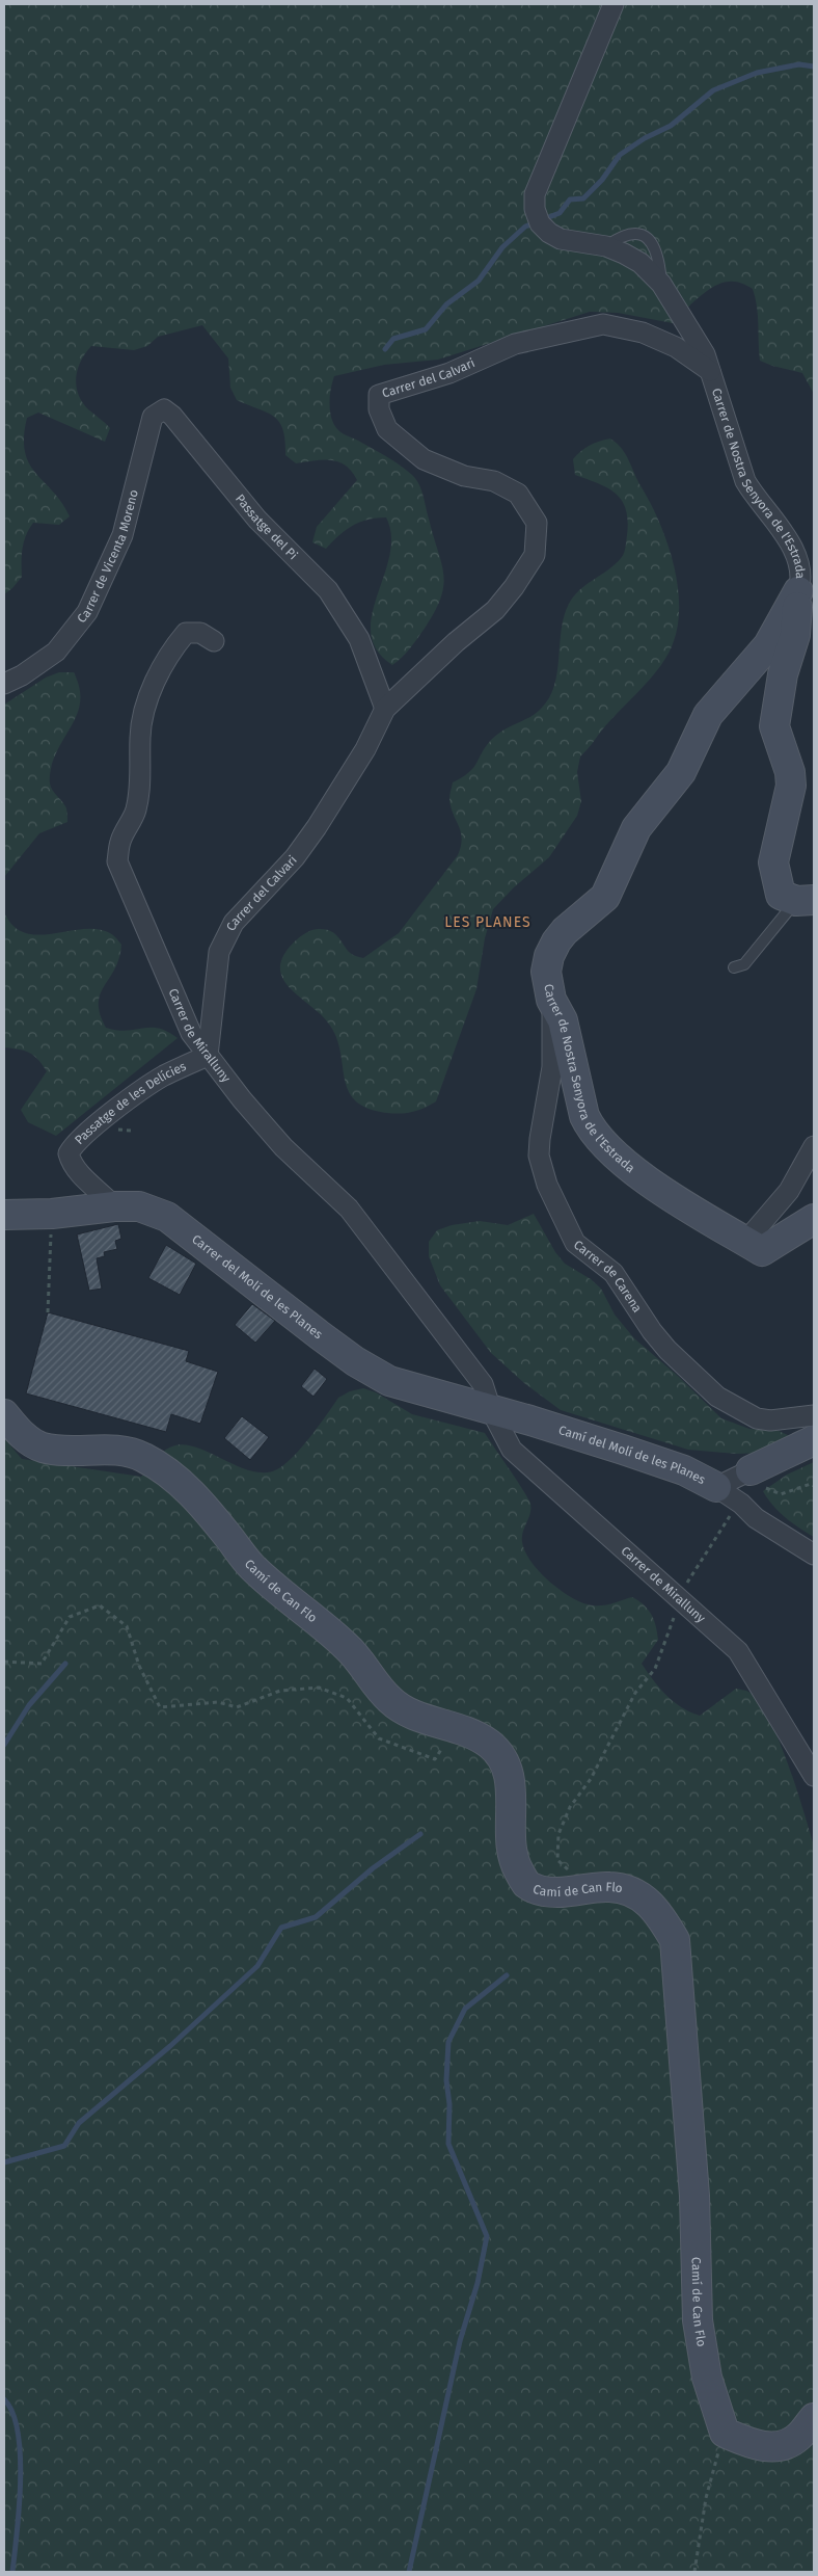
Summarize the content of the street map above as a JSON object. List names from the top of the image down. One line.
{"streets":{"street":["Carrer del Calvari","Carrer de Nostra Senyora de l'Estrada","Passatge del Pi","Carrer de Vicenta Moreno","Carrer de Miralluny","Passatge de les Delícies","Carrer de Carena","Carrer del Molí de les Planes","Camí del Molí de les Planes","Camí de Can Flo"]},"crossings":[["Carrer del Calvari","Carrer de Nostra Senyora de l'Estrada"],["Carrer del Calvari","Passatge del Pi"],["Carrer del Calvari","Carrer de Miralluny"],["Carrer del Calvari","Passatge de les Delícies"],["Carrer de Nostra Senyora de l'Estrada","Carrer de Carena"],["Passatge del Pi","Carrer de Vicenta Moreno"],["Carrer de Miralluny","Passatge de les Delícies"],["Carrer de Miralluny","Carrer del Molí de les Planes"],["Carrer de Miralluny","Camí del Molí de les Planes"],["Passatge de les Delícies","Carrer del Molí de les Planes"],["Carrer del Molí de les Planes","Camí del Molí de les Planes"]],"districts":["LES PLANES"]}
